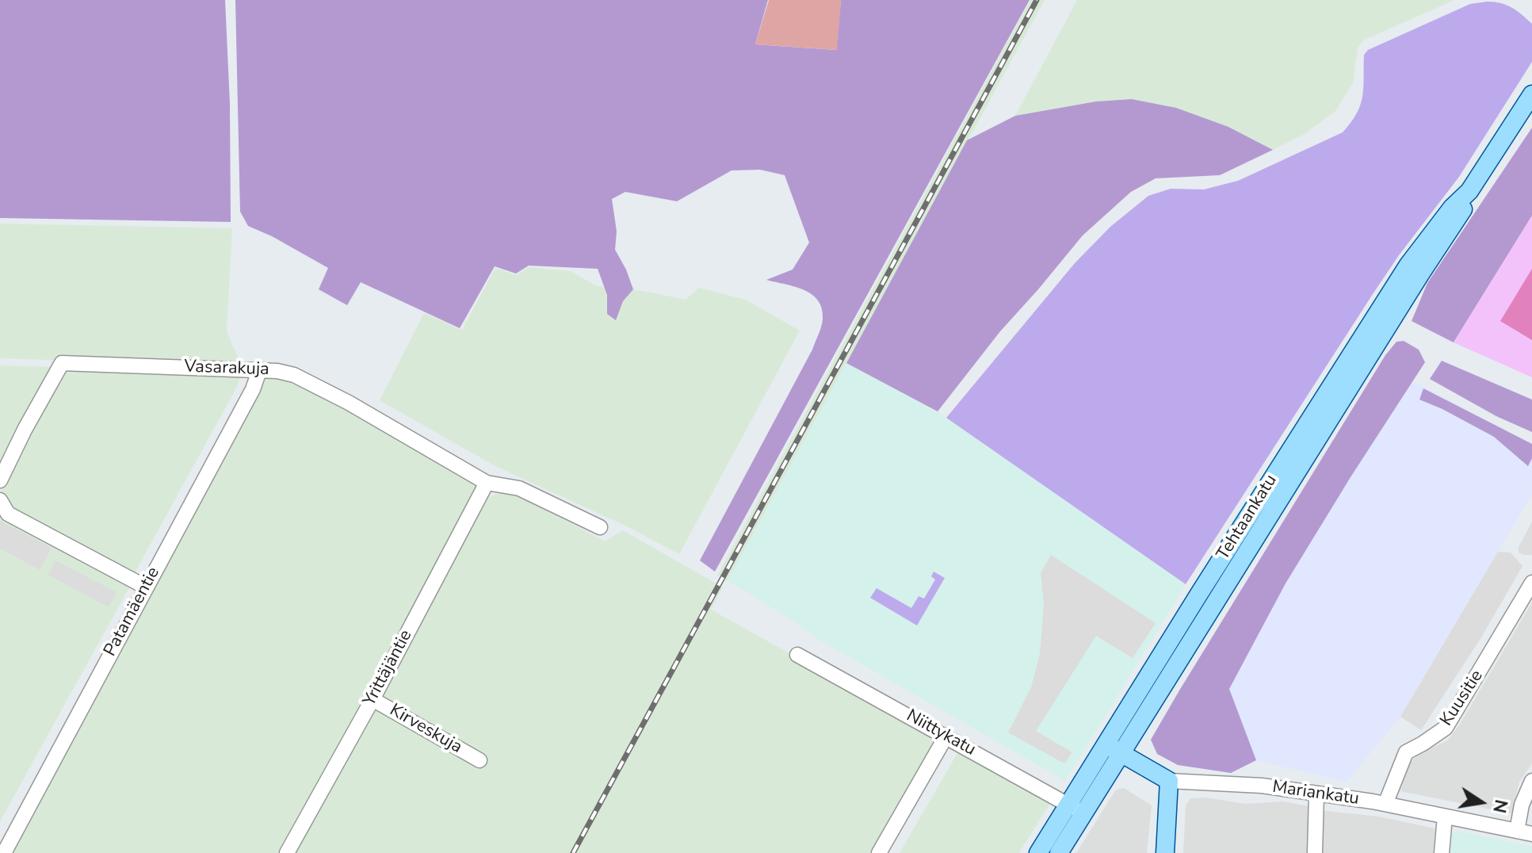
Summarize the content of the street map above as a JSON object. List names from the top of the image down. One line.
{"streets":{"main road":["Tehtaankatu","Mariankatu"],"street":["Vasarakuja","Patamäentie","Yrittäjäntie","Kuusitie","Kirveskuja","Niittykatu"]},"crossings":[["Vasarakuja","Patamäentie"],["Vasarakuja","Yrittäjäntie"],["Tehtaankatu","Niittykatu"],["Tehtaankatu","Mariankatu"],["Yrittäjäntie","Kirveskuja"],["Kuusitie","Mariankatu"]],"north":"right"}
